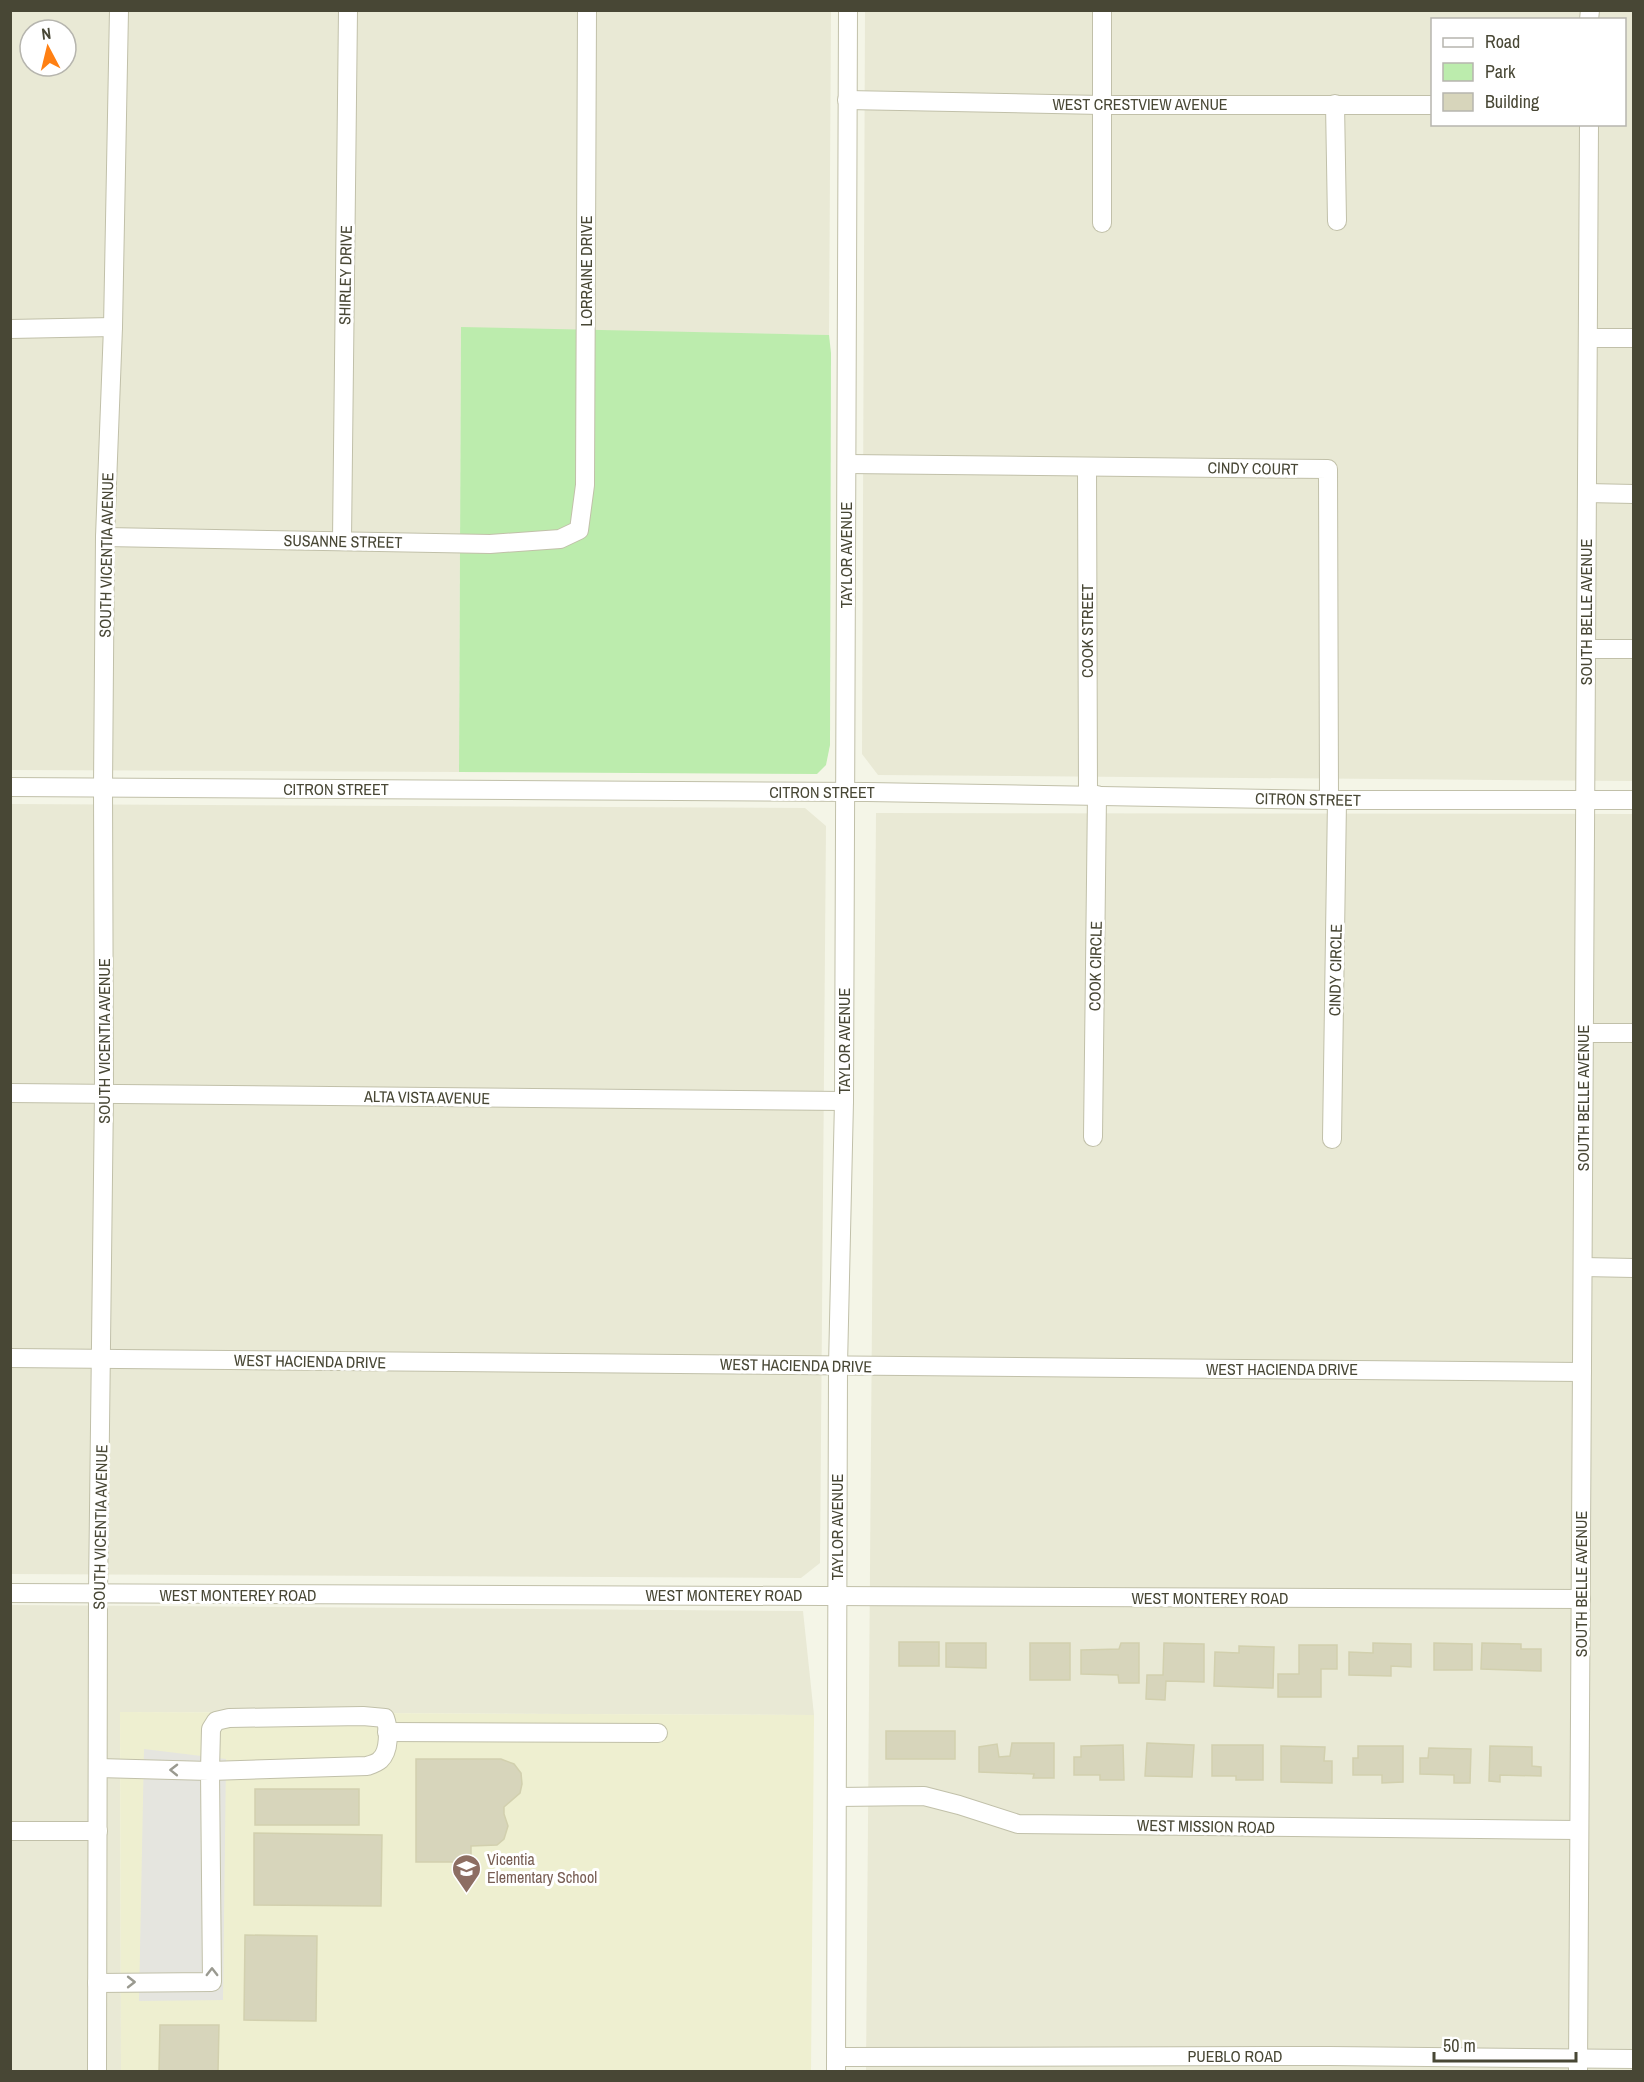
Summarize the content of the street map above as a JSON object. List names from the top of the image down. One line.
{"streets":{"street":["WEST CRESTVIEW AVENUE","LORRAINE DRIVE","SHIRLEY DRIVE","CINDY COURT","SUSANNE STREET","SOUTH VICENTIA AVENUE","TAYLOR AVENUE","SOUTH BELLE AVENUE","COOK STREET","CITRON STREET","COOK CIRCLE","CINDY CIRCLE","ALTA VISTA AVENUE","WEST HACIENDA DRIVE","WEST MONTEREY ROAD","WEST MISSION ROAD","PUEBLO ROAD"]},"crossings":[["WEST CRESTVIEW AVENUE","TAYLOR AVENUE"],["LORRAINE DRIVE","SUSANNE STREET"],["SHIRLEY DRIVE","SUSANNE STREET"],["CINDY COURT","TAYLOR AVENUE"],["CINDY COURT","COOK STREET"],["CINDY COURT","CITRON STREET"],["CINDY COURT","CINDY CIRCLE"],["SUSANNE STREET","SOUTH VICENTIA AVENUE"],["SOUTH VICENTIA AVENUE","CITRON STREET"],["SOUTH VICENTIA AVENUE","ALTA VISTA AVENUE"],["SOUTH VICENTIA AVENUE","WEST HACIENDA DRIVE"],["SOUTH VICENTIA AVENUE","WEST MONTEREY ROAD"],["TAYLOR AVENUE","CITRON STREET"],["TAYLOR AVENUE","ALTA VISTA AVENUE"],["TAYLOR AVENUE","WEST HACIENDA DRIVE"],["TAYLOR AVENUE","WEST MONTEREY ROAD"],["TAYLOR AVENUE","WEST MISSION ROAD"],["TAYLOR AVENUE","PUEBLO ROAD"],["SOUTH BELLE AVENUE","CITRON STREET"],["SOUTH BELLE AVENUE","WEST HACIENDA DRIVE"],["SOUTH BELLE AVENUE","WEST MONTEREY ROAD"],["SOUTH BELLE AVENUE","WEST MISSION ROAD"],["SOUTH BELLE AVENUE","PUEBLO ROAD"],["COOK STREET","CITRON STREET"],["COOK STREET","COOK CIRCLE"],["CITRON STREET","COOK CIRCLE"],["CITRON STREET","CINDY CIRCLE"]],"places":{"school or university":["Vicentia Elementary School"]},"legend":["Road","Park","Building"],"scale_bar":"50 m","north":"top"}
